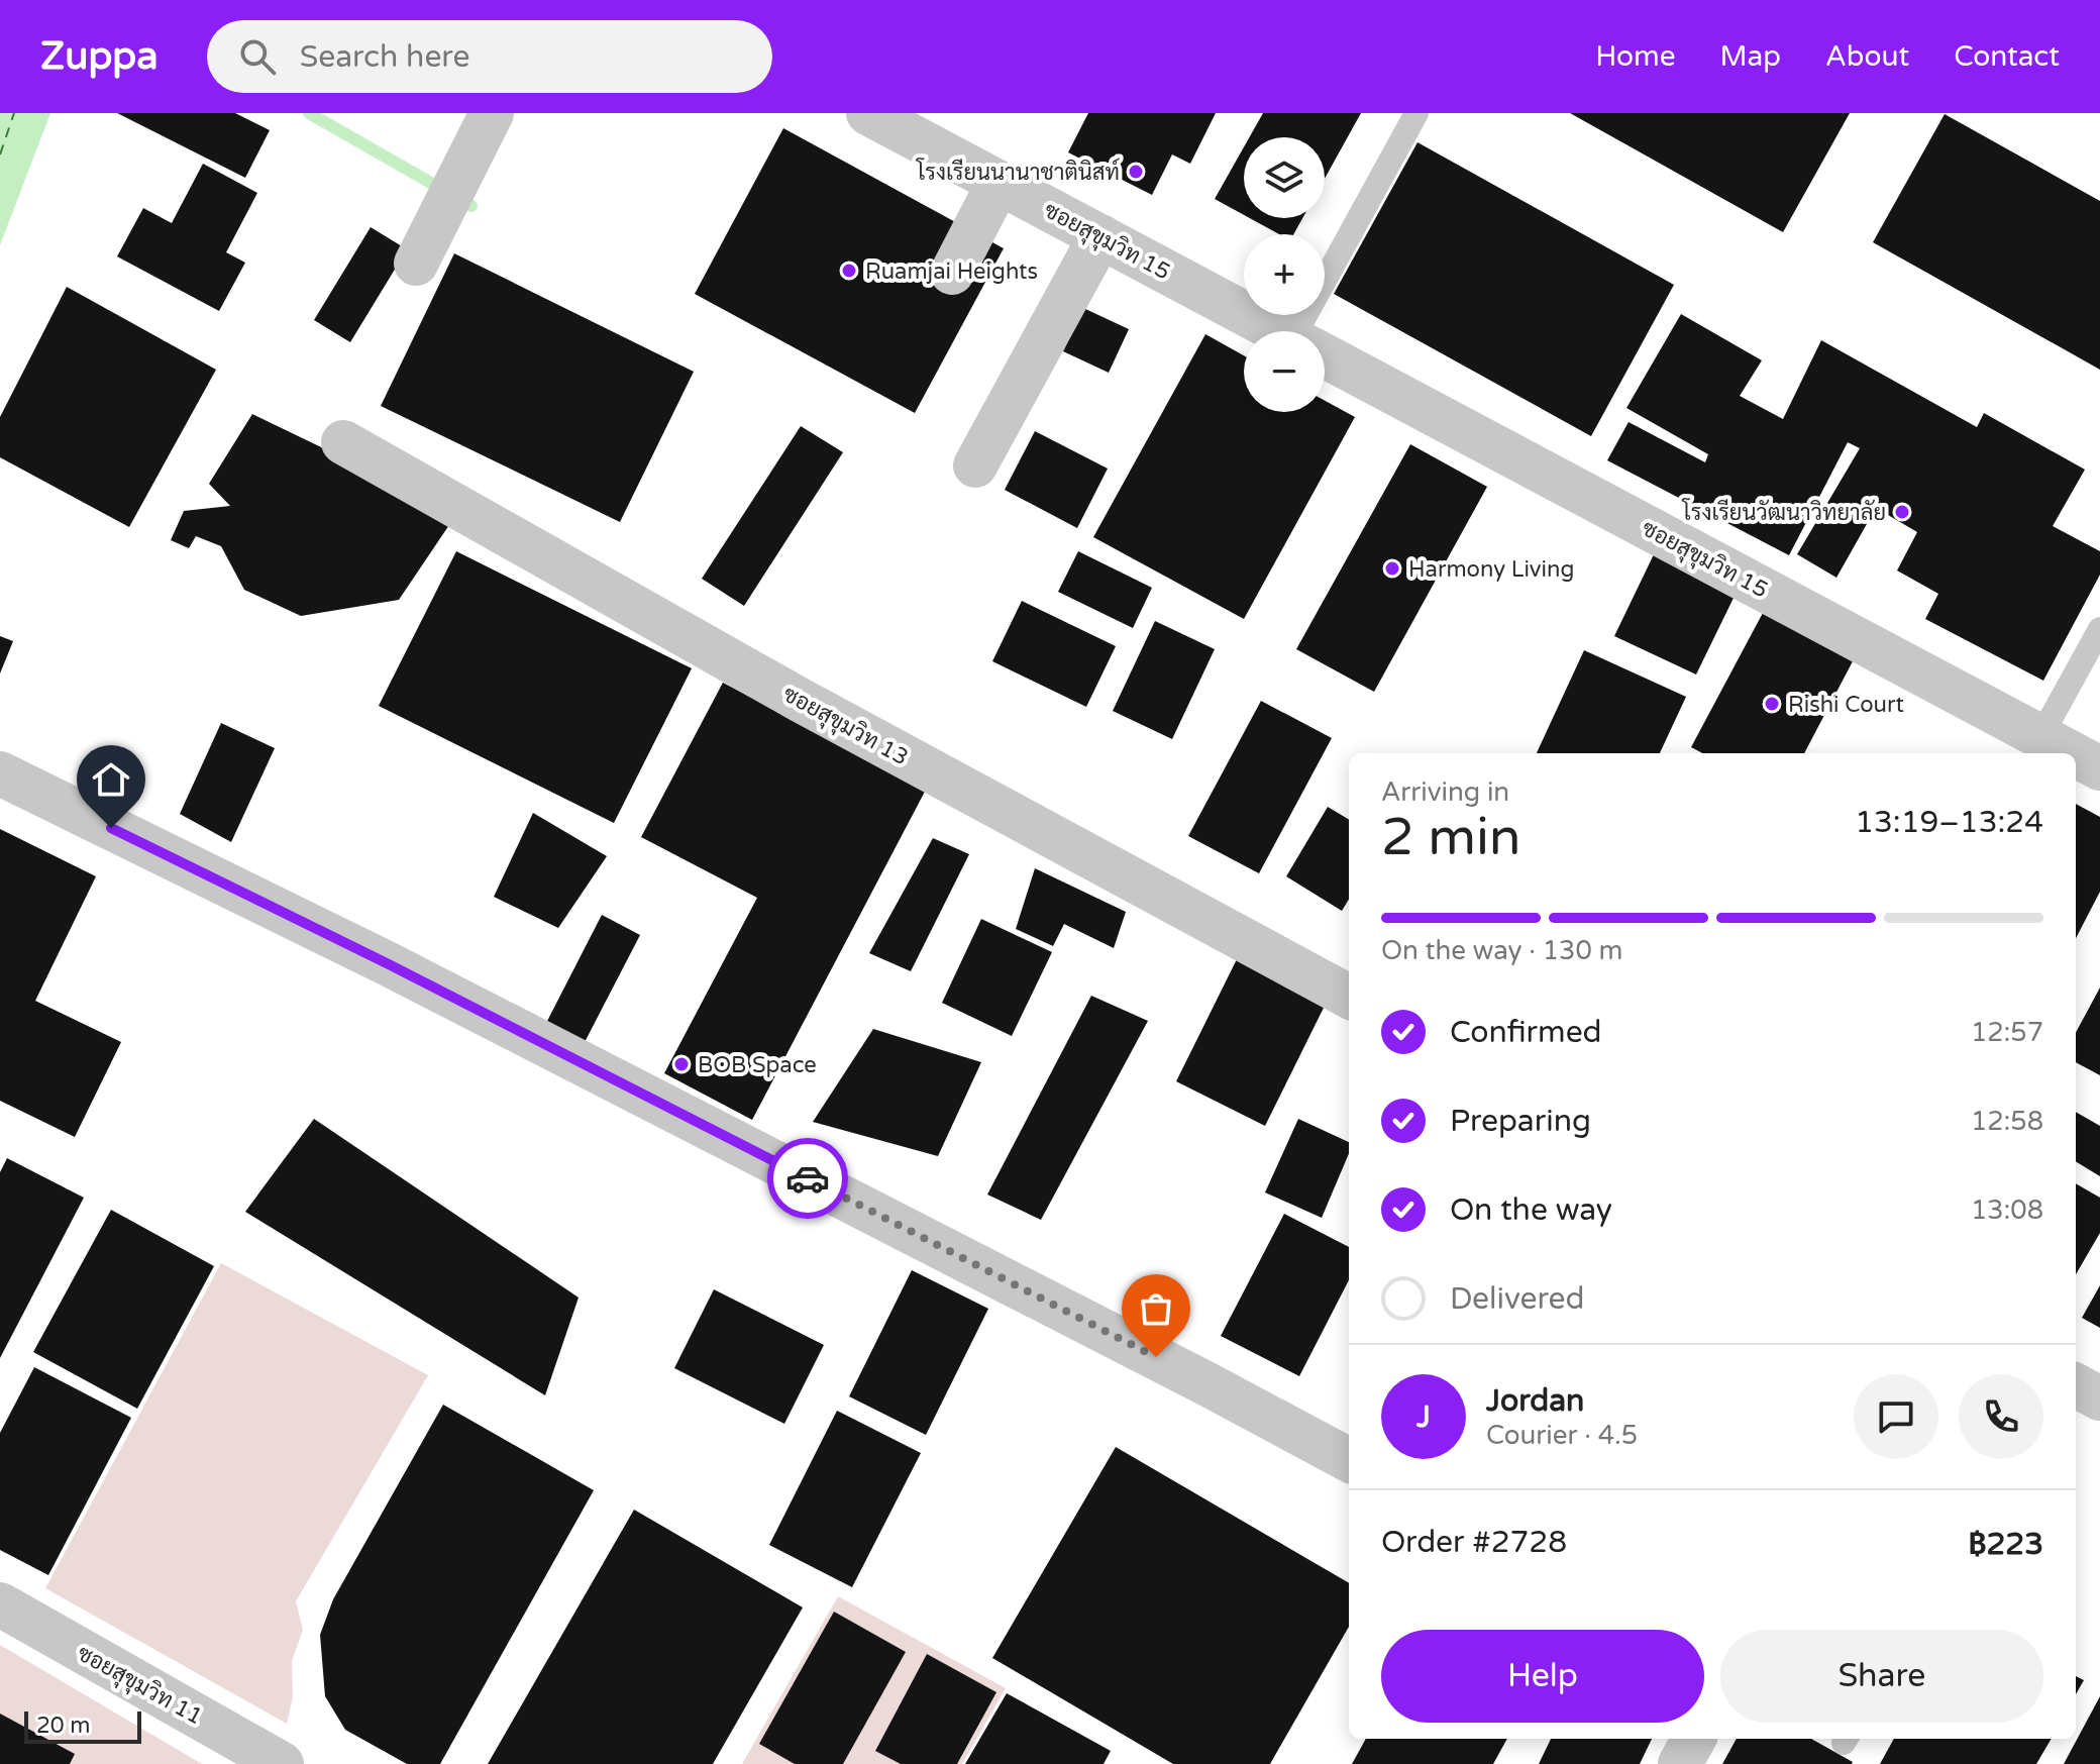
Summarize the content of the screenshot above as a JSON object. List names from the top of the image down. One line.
{"streets":{"street":["ซอยสุขุมวิท 15","ซอยสุขุมวิท 13","ซอยสุขุมวิท 11"]},"places":["โรงเรียนนานาชาตินิสท์","Ruamjai Heights","โรงเรียนวัฒนาวิทยาลัย","Harmony Living","Rishi Court","BOB Space"],"scale_bar":"20 m","page":{"header":"Zuppa","search":"Search here","nav":["Home","Map","About","Contact"],"map_buttons":["+","−"],"heading":["2 min","Arriving in","13:19–13:24"],"panel":["Jordan","Courier · 4.5","Order #2728","฿223"],"bar":"On the way · 130 m","list":[["Confirmed","12:57"],["Preparing","12:58"],["On the way","13:08"],"Delivered"],"round":"J","buttons":["Help","Share"],"scale":"20 m"}}
